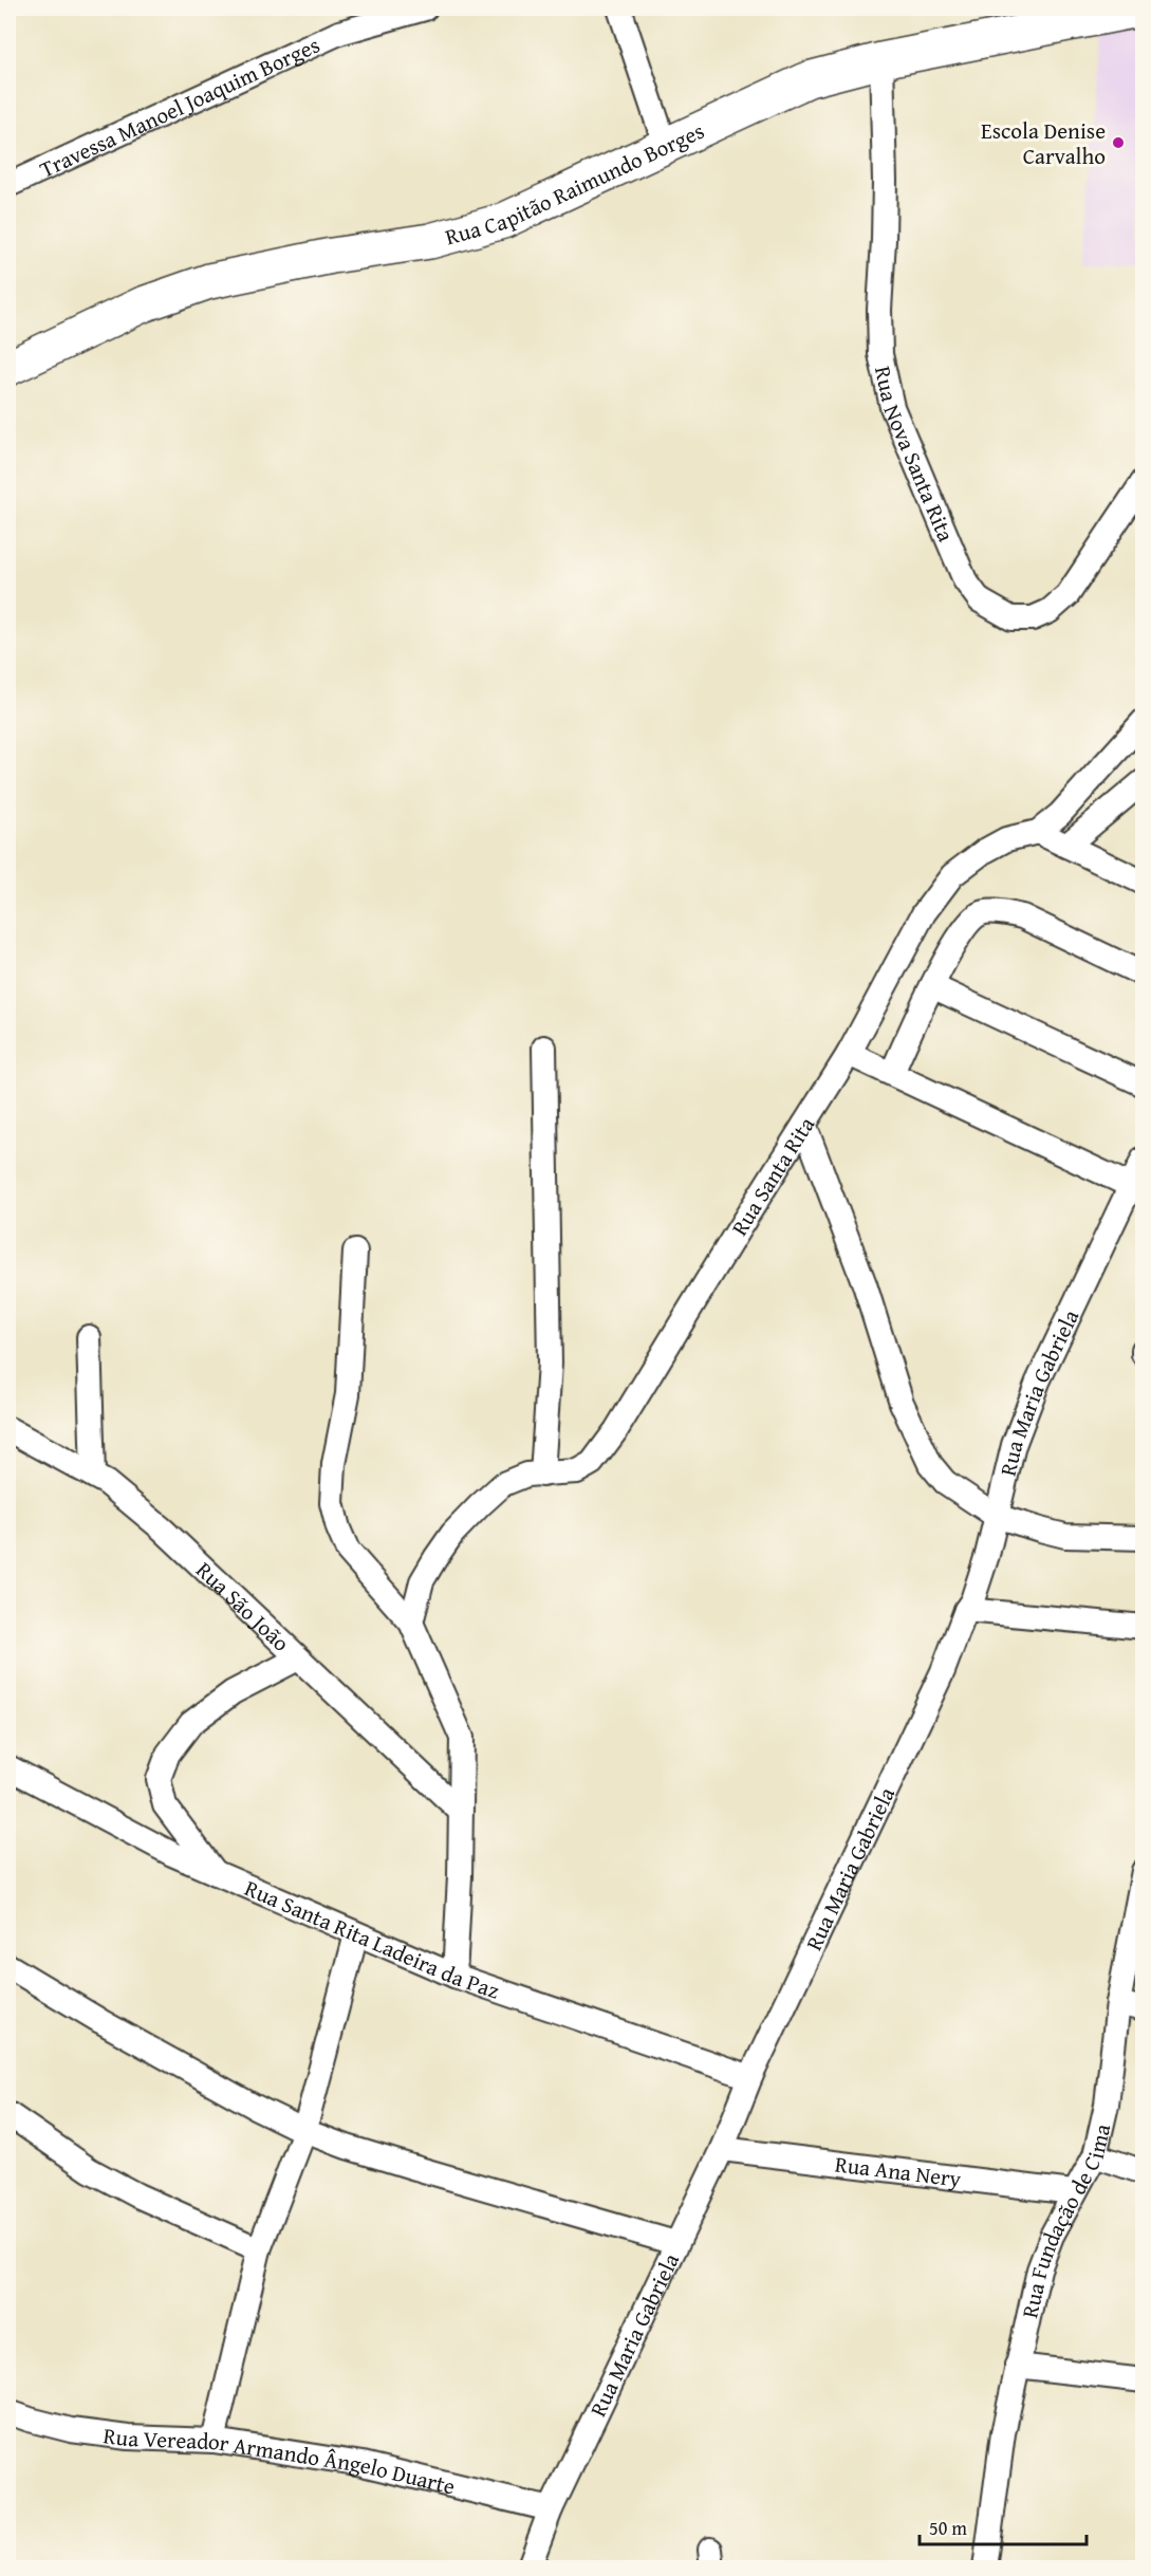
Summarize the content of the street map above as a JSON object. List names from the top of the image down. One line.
{"streets":{"street":["Travessa Manoel Joaquim Borges","Rua Capitão Raimundo Borges","Rua Nova Santa Rita","Rua Santa Rita","Rua Maria Gabriela","Rua São João","Rua Santa Rita Ladeira da Paz","Rua Ana Nery","Rua Fundação de Cima","Rua Vereador Armando Ângelo Duarte"]},"crossings":[["Rua Capitão Raimundo Borges","Rua Nova Santa Rita"],["Rua Maria Gabriela","Rua Santa Rita Ladeira da Paz"],["Rua Maria Gabriela","Rua Ana Nery"],["Rua Maria Gabriela","Rua Vereador Armando Ângelo Duarte"],["Rua Ana Nery","Rua Fundação de Cima"]],"places":["Escola Denise Carvalho"],"scale_bar":"50 m"}
